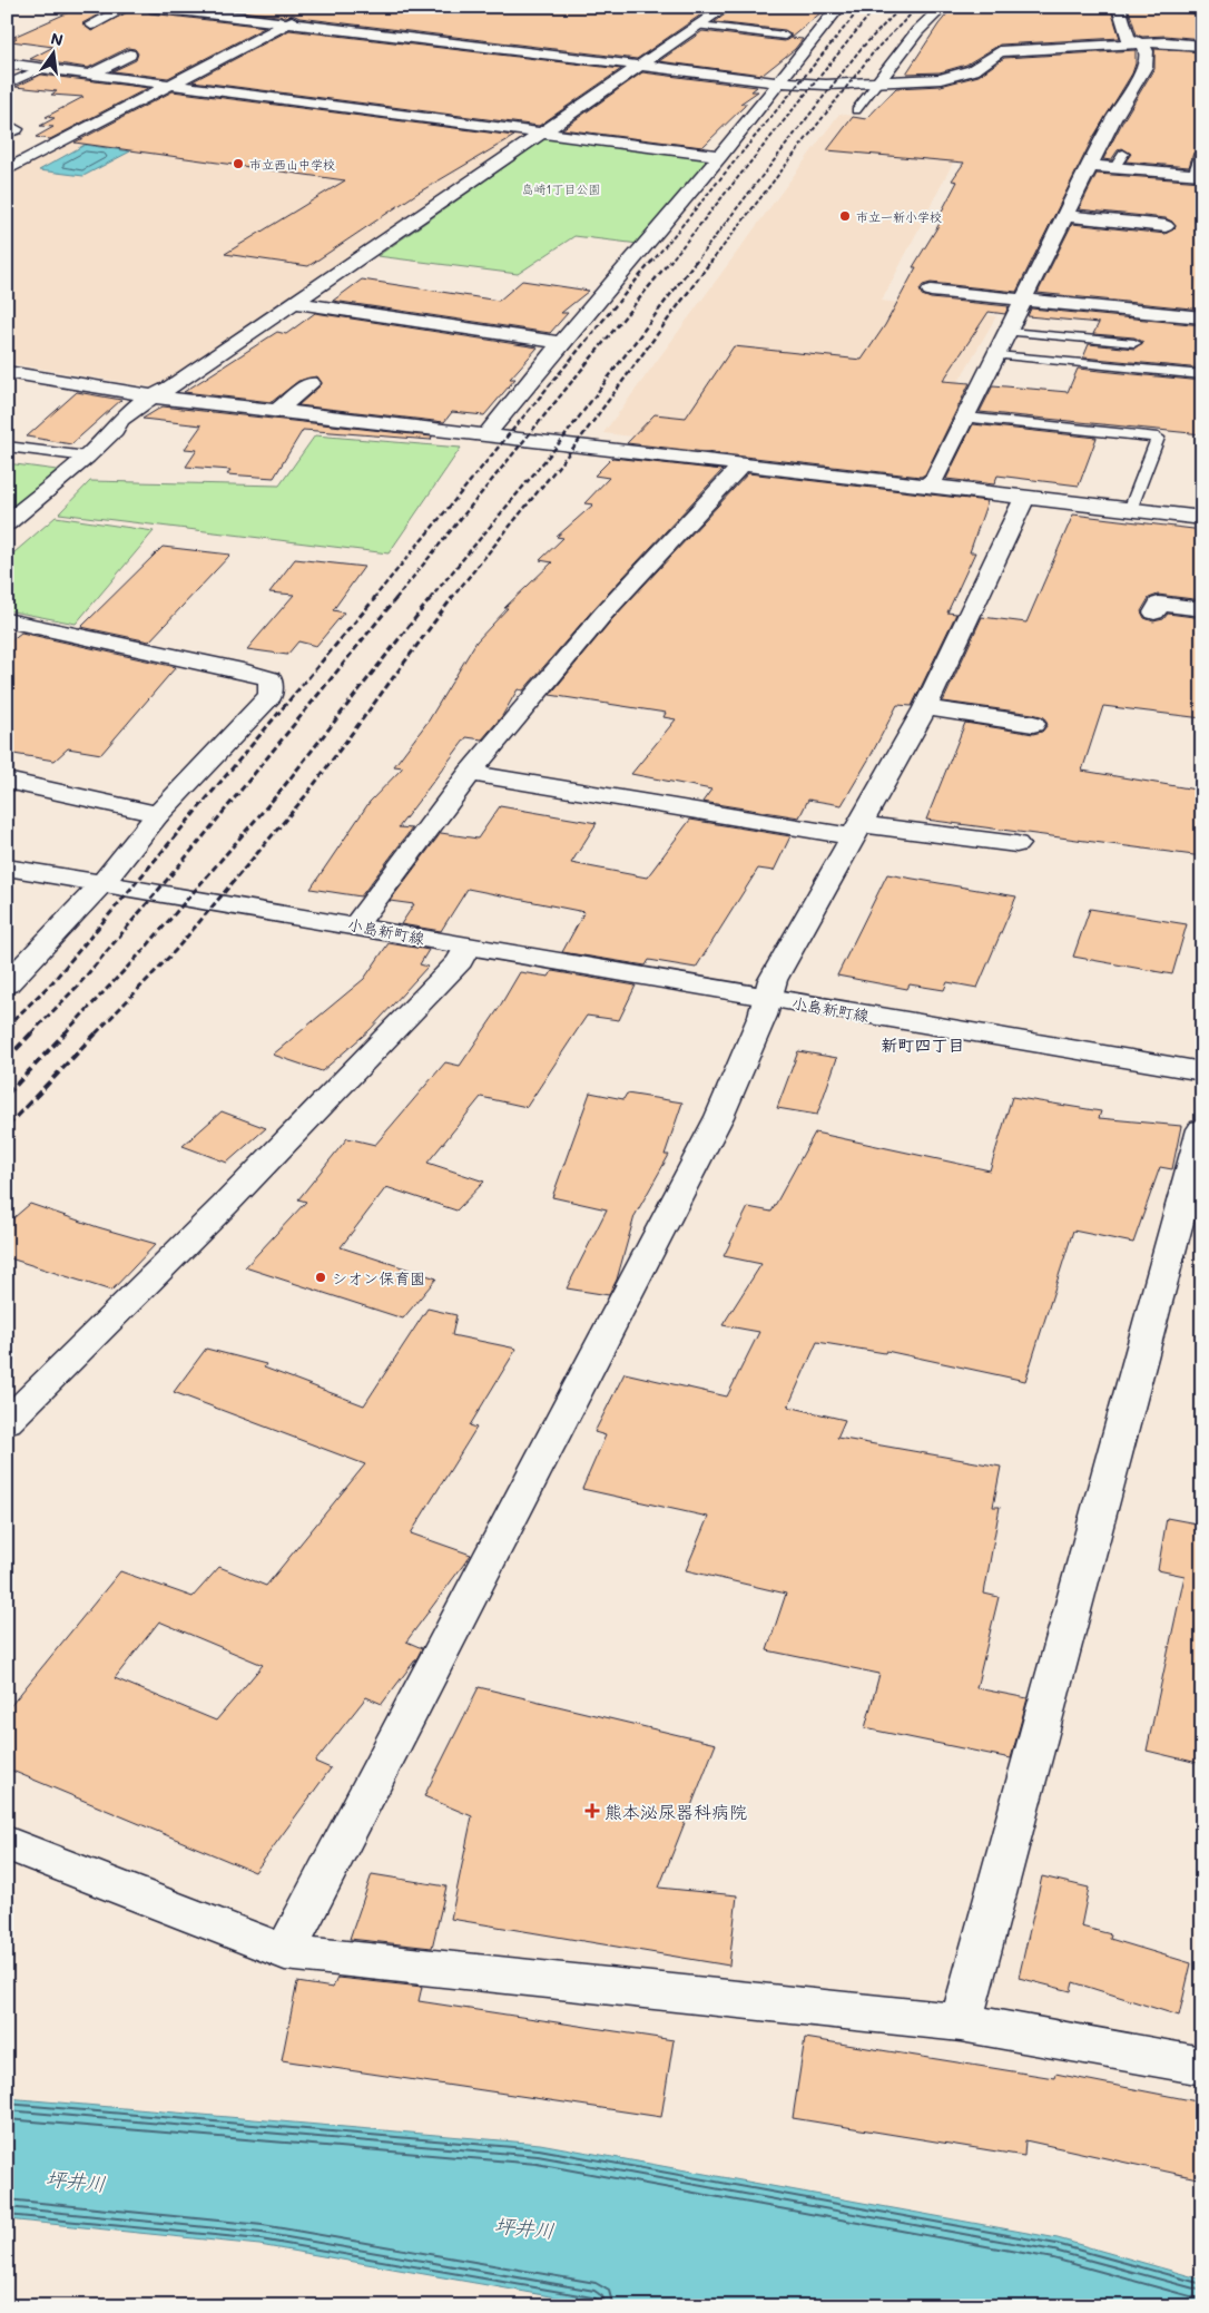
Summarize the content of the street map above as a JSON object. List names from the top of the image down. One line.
{"streets":{"street":["小島新町線"]},"districts":["新町四丁目"],"water":["坪井川"],"parks":["島崎1丁目公園"],"places":{"other":["市立西山中学校","市立一新小学校","シオン保育園"],"health":["熊本泌尿器科病院"]},"north":"top"}
